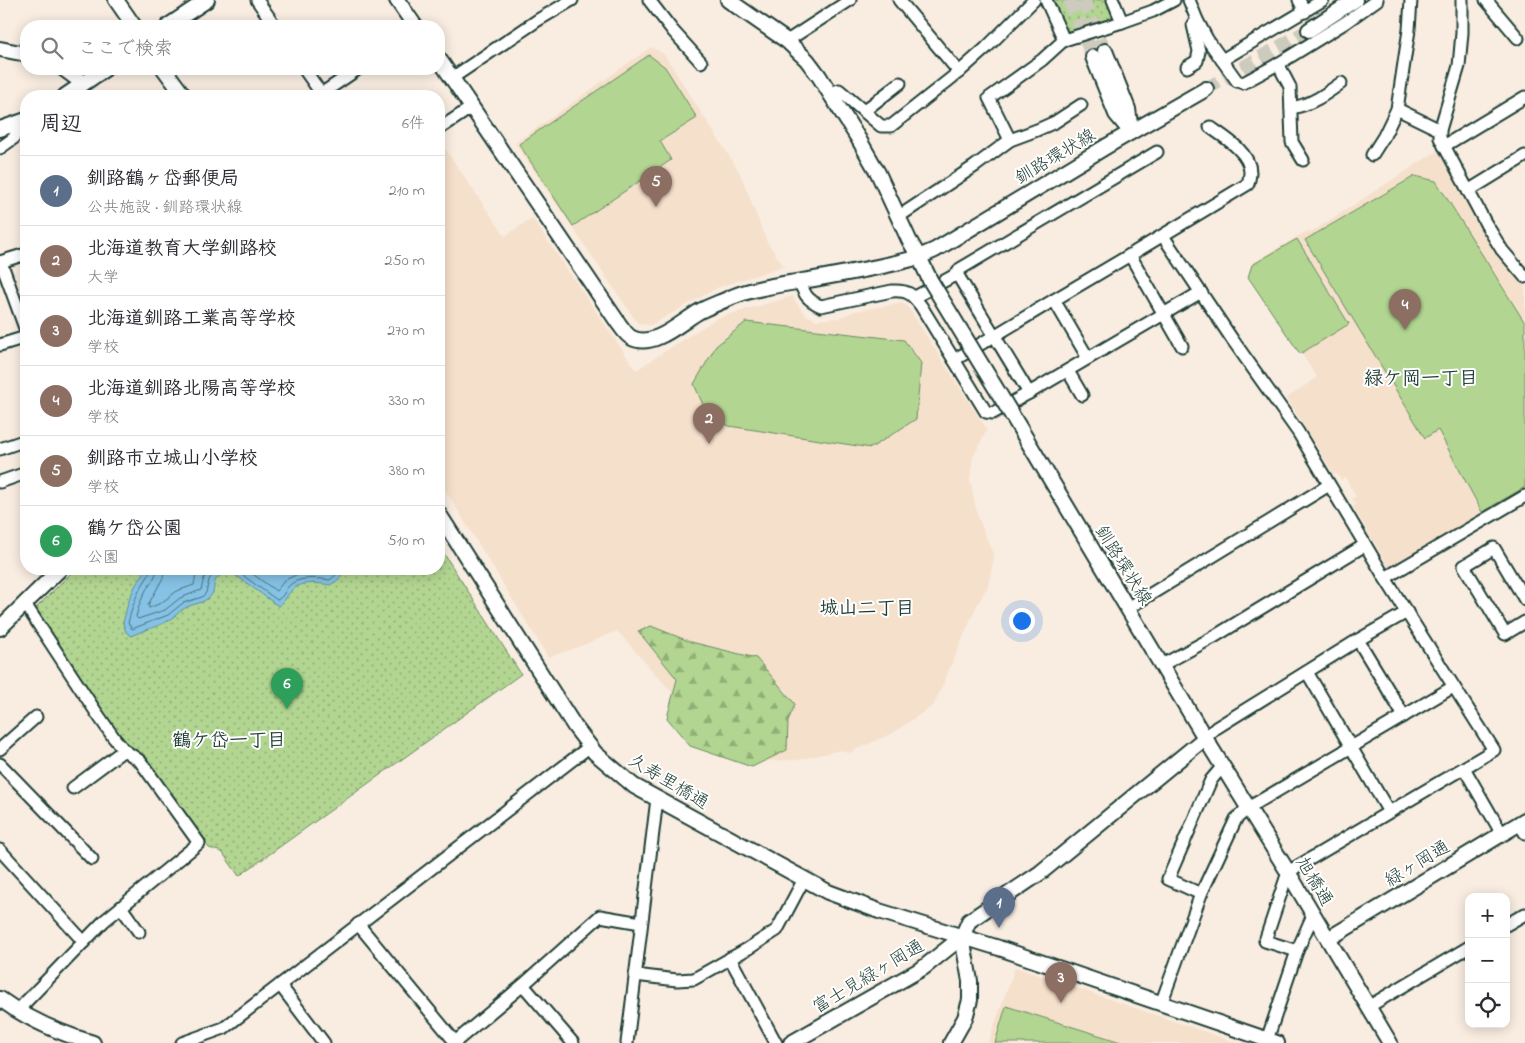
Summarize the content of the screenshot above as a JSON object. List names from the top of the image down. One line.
{"streets":{"street":["釧路環状線","久寿里橋通","緑ヶ岡通","旭橋通","富士見緑ヶ岡通"]},"crossings":[["釧路環状線","旭橋通"],["久寿里橋通","富士見緑ヶ岡通"],["緑ヶ岡通","旭橋通"]],"districts":["緑ケ岡一丁目","城山二丁目","鶴ケ岱一丁目"],"page":{"search":"ここで検索","heading":["周辺","6件"],"list":[{"mark":"1","name":"釧路鶴ヶ岱郵便局","note":"公共施設 · 釧路環状線","value":"210 m"},{"mark":"2","name":"北海道教育大学釧路校","note":"大学","value":"250 m"},{"mark":"3","name":"北海道釧路工業高等学校","note":"学校","value":"270 m"},{"mark":"4","name":"北海道釧路北陽高等学校","note":"学校","value":"330 m"},{"mark":"5","name":"釧路市立城山小学校","note":"学校","value":"380 m"},{"mark":"6","name":"鶴ケ岱公園","note":"公園","value":"510 m"}],"pins":["5","4","2","6","1","3"],"map_buttons":["+","−"]}}
